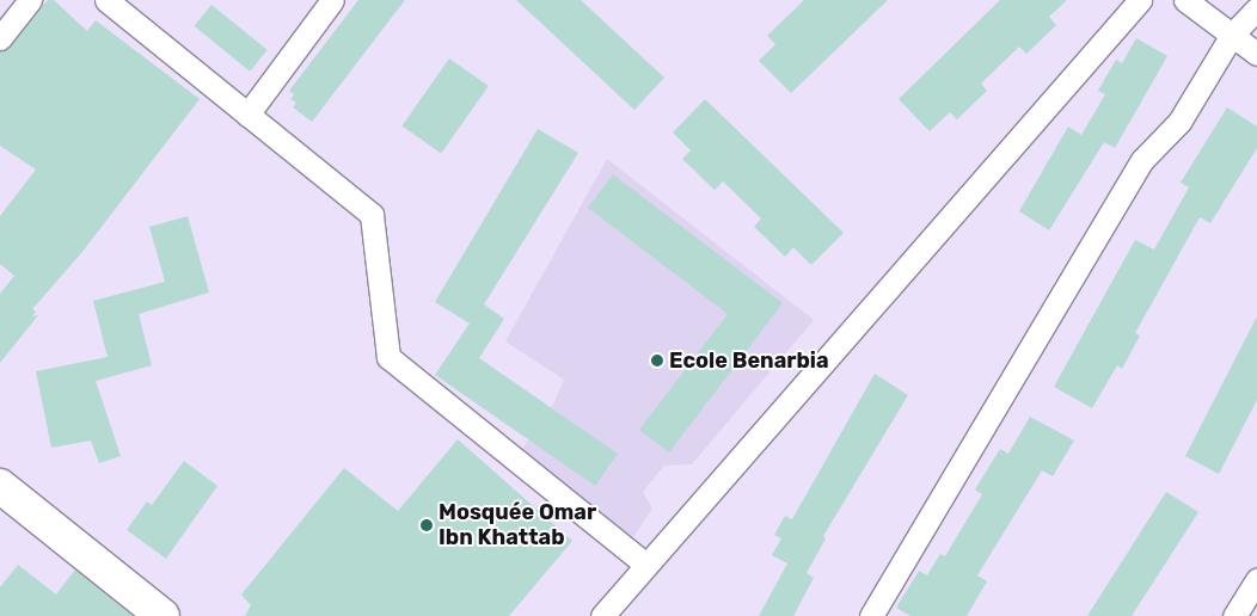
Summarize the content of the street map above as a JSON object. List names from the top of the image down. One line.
{"places":["Ecole Benarbia","Mosquée Omar Ibn Khattab"]}
